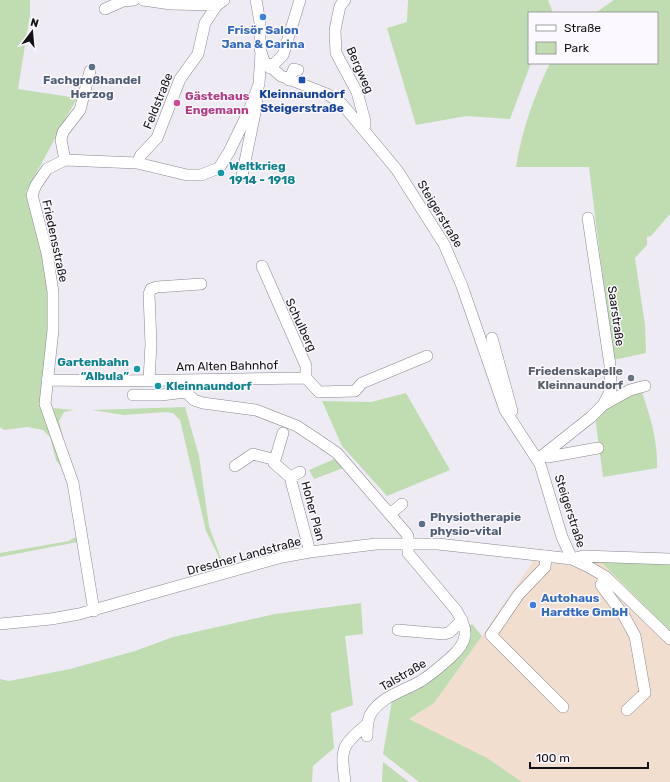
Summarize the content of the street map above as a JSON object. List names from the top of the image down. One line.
{"streets":{"street":["Bergweg","Feldstraße","Steigerstraße","Friedensstraße","Saarstraße","Schulberg","Am Alten Bahnhof","Hoher Plan","Dresdner Landstraße","Talstraße"]},"crossings":[["Bergweg","Steigerstraße"],["Feldstraße","Friedensstraße"],["Steigerstraße","Friedensstraße"],["Steigerstraße","Saarstraße"],["Steigerstraße","Dresdner Landstraße"],["Friedensstraße","Am Alten Bahnhof"],["Friedensstraße","Dresdner Landstraße"],["Schulberg","Am Alten Bahnhof"],["Hoher Plan","Dresdner Landstraße"],["Dresdner Landstraße","Talstraße"]],"places":{"other":["Frisör Salon Jana & Carina","Fachgroßhandel Herzog","Gästehaus Engemann","Weltkrieg 1914 - 1918","Gartenbahn “Albula”","Friedenskapelle Kleinnaundorf","Kleinnaundorf","Physiotherapie physio-vital","Autohaus Hardtke GmbH"],"transit":["Kleinnaundorf Steigerstraße"]},"legend":["Straße","Park"],"scale_bar":"100 m","north":"top"}
